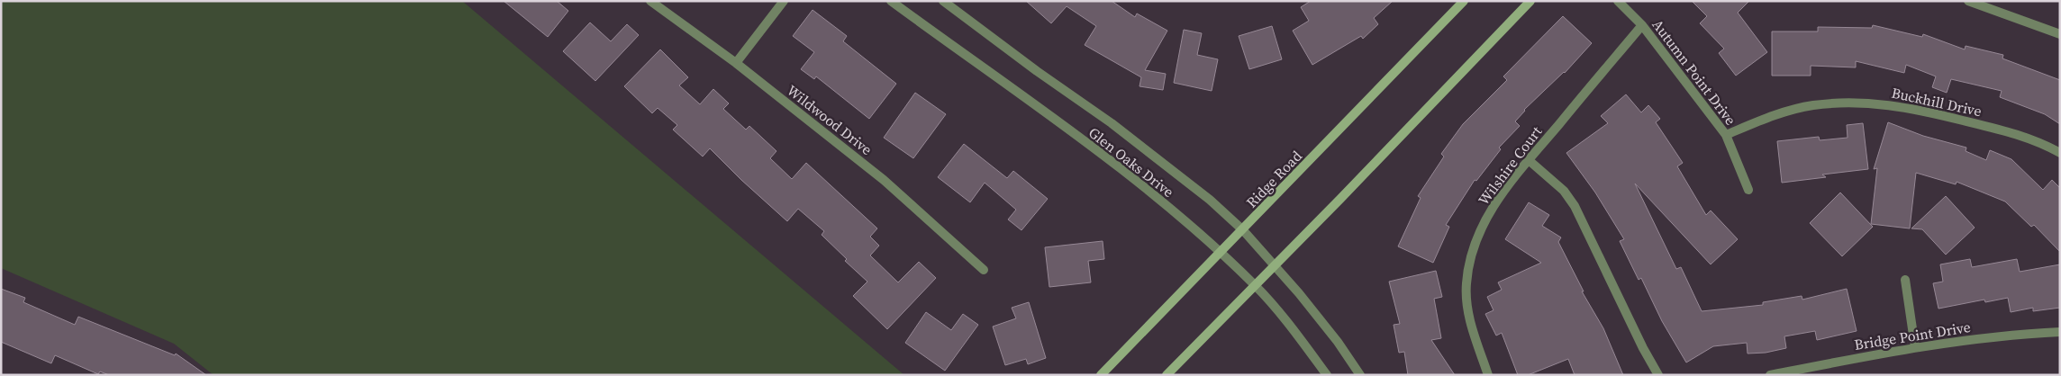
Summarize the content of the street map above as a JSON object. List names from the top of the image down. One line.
{"streets":{"main road":["Ridge Road"],"street":["Autumn Point Drive","Buckhill Drive","Wildwood Drive","Glen Oaks Drive","Wilshire Court","Bridge Point Drive"]},"crossings":[["Autumn Point Drive","Buckhill Drive"],["Autumn Point Drive","Wilshire Court"],["Glen Oaks Drive","Ridge Road"]]}
